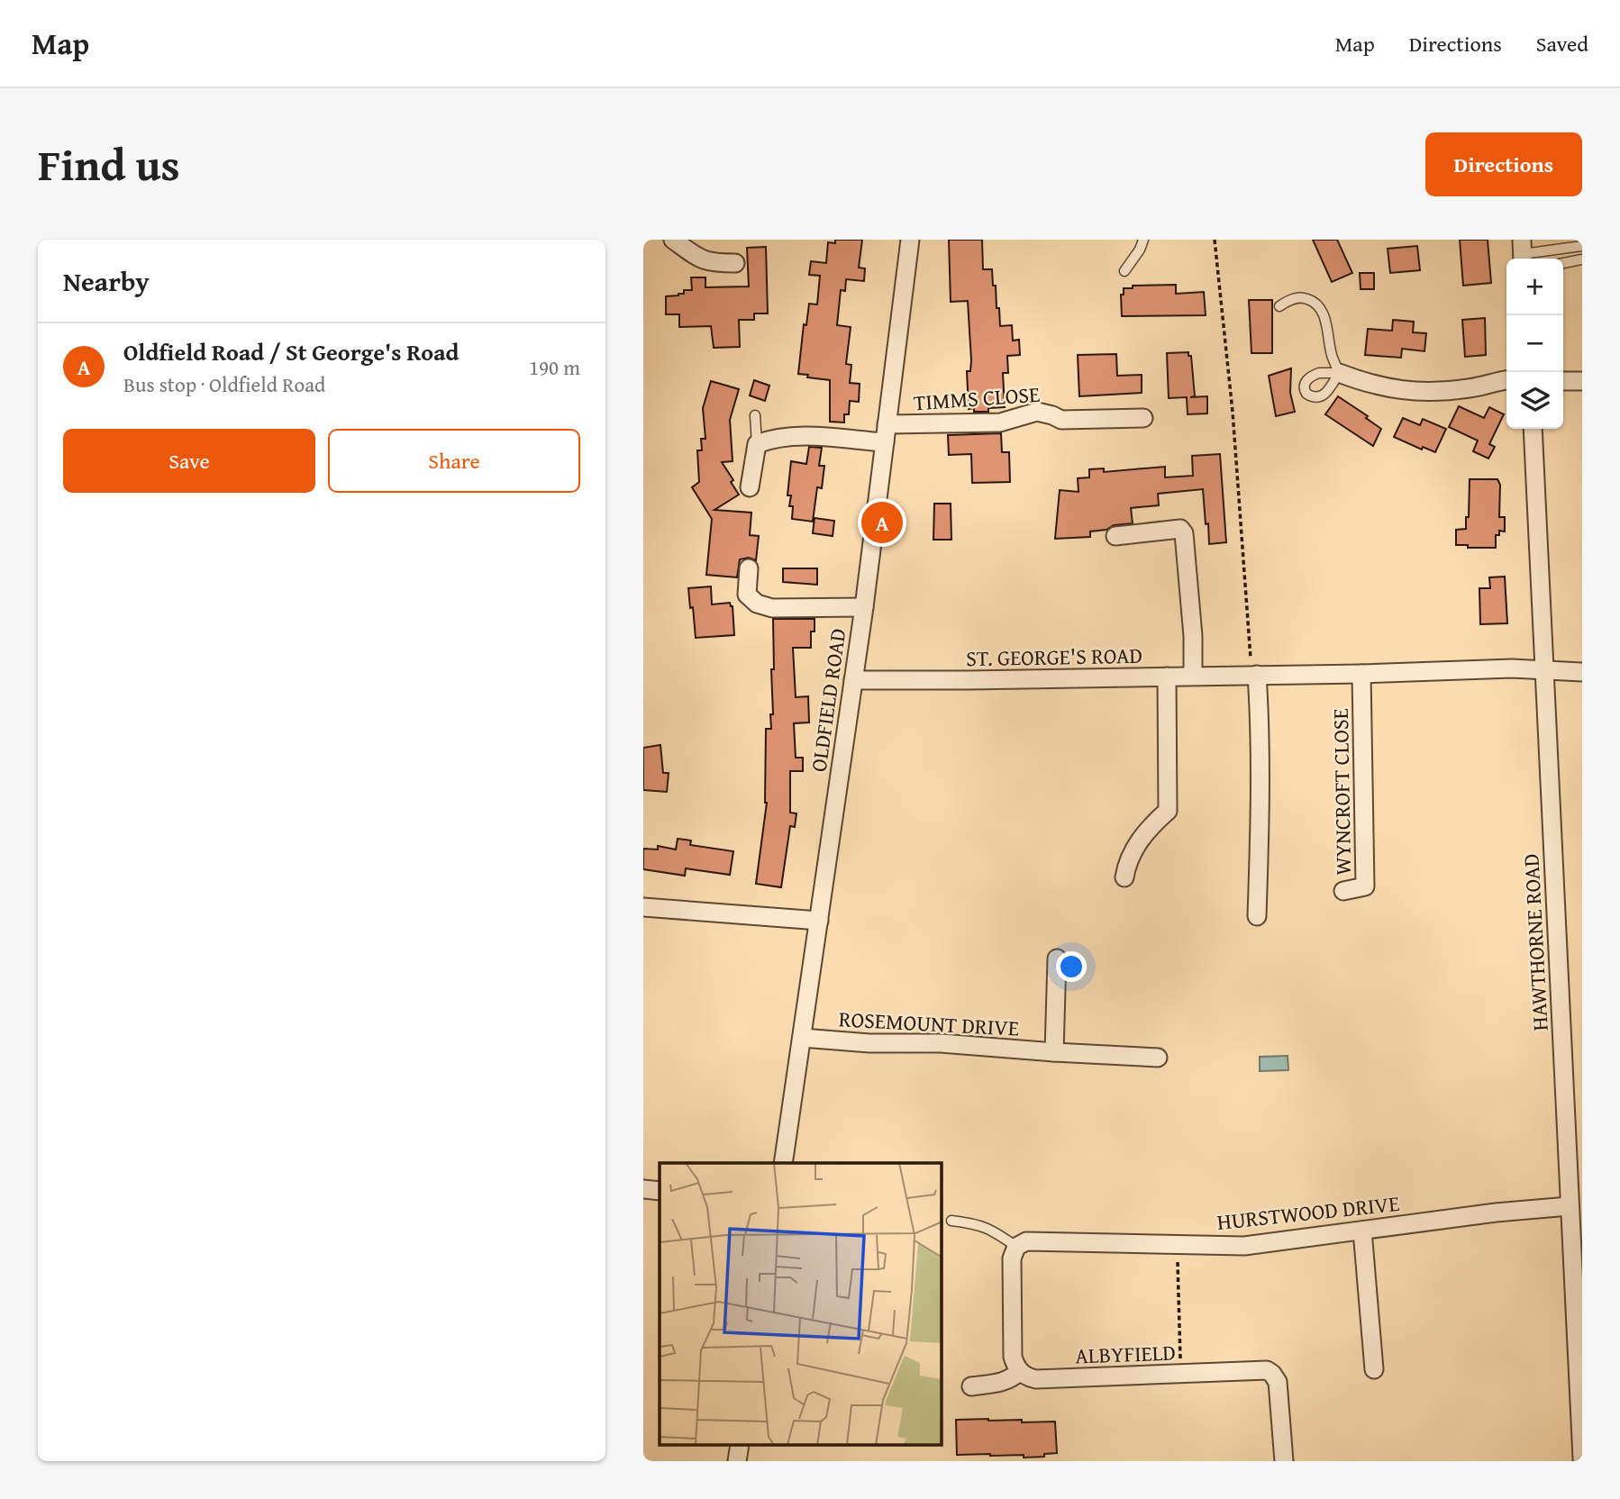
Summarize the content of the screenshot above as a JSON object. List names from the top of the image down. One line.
{"streets":{"street":["TIMMS CLOSE","ST. GEORGE'S ROAD","OLDFIELD ROAD","WYNCROFT CLOSE","HAWTHORNE ROAD","ROSEMOUNT DRIVE","HURSTWOOD DRIVE","ALBYFIELD"]},"crossings":[["TIMMS CLOSE","OLDFIELD ROAD"],["ST. GEORGE'S ROAD","OLDFIELD ROAD"],["ST. GEORGE'S ROAD","WYNCROFT CLOSE"],["ST. GEORGE'S ROAD","HAWTHORNE ROAD"],["OLDFIELD ROAD","ROSEMOUNT DRIVE"],["HAWTHORNE ROAD","HURSTWOOD DRIVE"]],"page":{"header":"Map","nav":["Map","Directions","Saved"],"title":"Find us","buttons":["Directions",["Save","Share"]],"heading":"Nearby","map_buttons":["+","−"],"list":[{"mark":"A","name":"Oldfield Road / St George's Road","note":"Bus stop · Oldfield Road","value":"190 m"}],"pins":"A"}}
